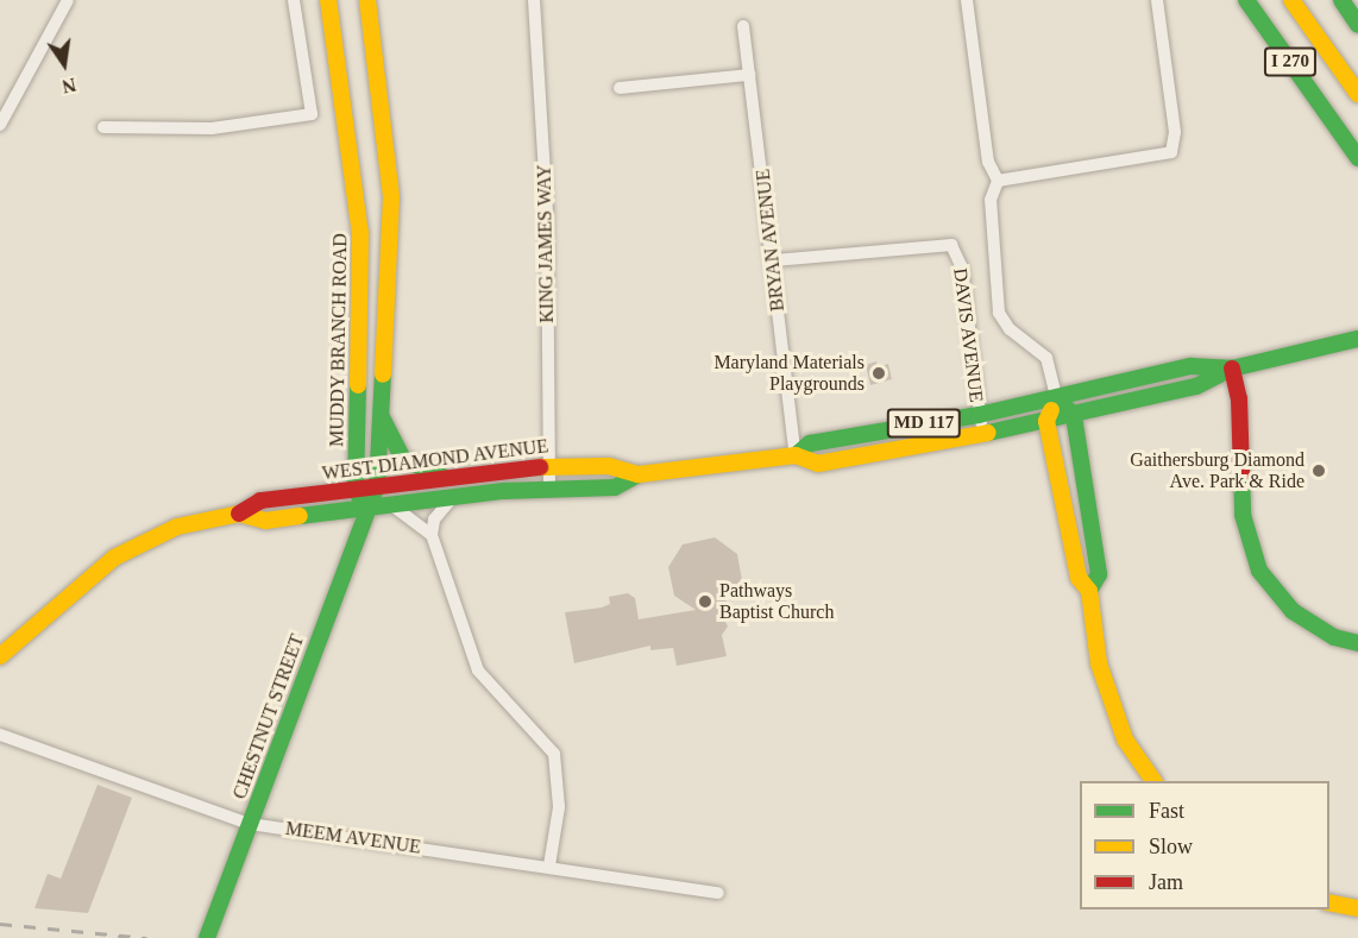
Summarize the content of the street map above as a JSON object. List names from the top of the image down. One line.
{"streets":{"main road":["I 270","MUDDY BRANCH ROAD","MD 117","WEST DIAMOND AVENUE","CHESTNUT STREET"],"street":["BRYAN AVENUE","KING JAMES WAY","DAVIS AVENUE","MEEM AVENUE"]},"crossings":[["BRYAN AVENUE","DAVIS AVENUE"],["BRYAN AVENUE","WEST DIAMOND AVENUE"],["KING JAMES WAY","WEST DIAMOND AVENUE"],["DAVIS AVENUE","WEST DIAMOND AVENUE"],["MUDDY BRANCH ROAD","WEST DIAMOND AVENUE"],["WEST DIAMOND AVENUE","CHESTNUT STREET"],["CHESTNUT STREET","MEEM AVENUE"]],"places":["Maryland Materials Playgrounds","Gaithersburg Diamond Ave. Park & Ride","Pathways Baptist Church"],"legend":["Fast","Slow","Jam"],"north":"bottom"}
